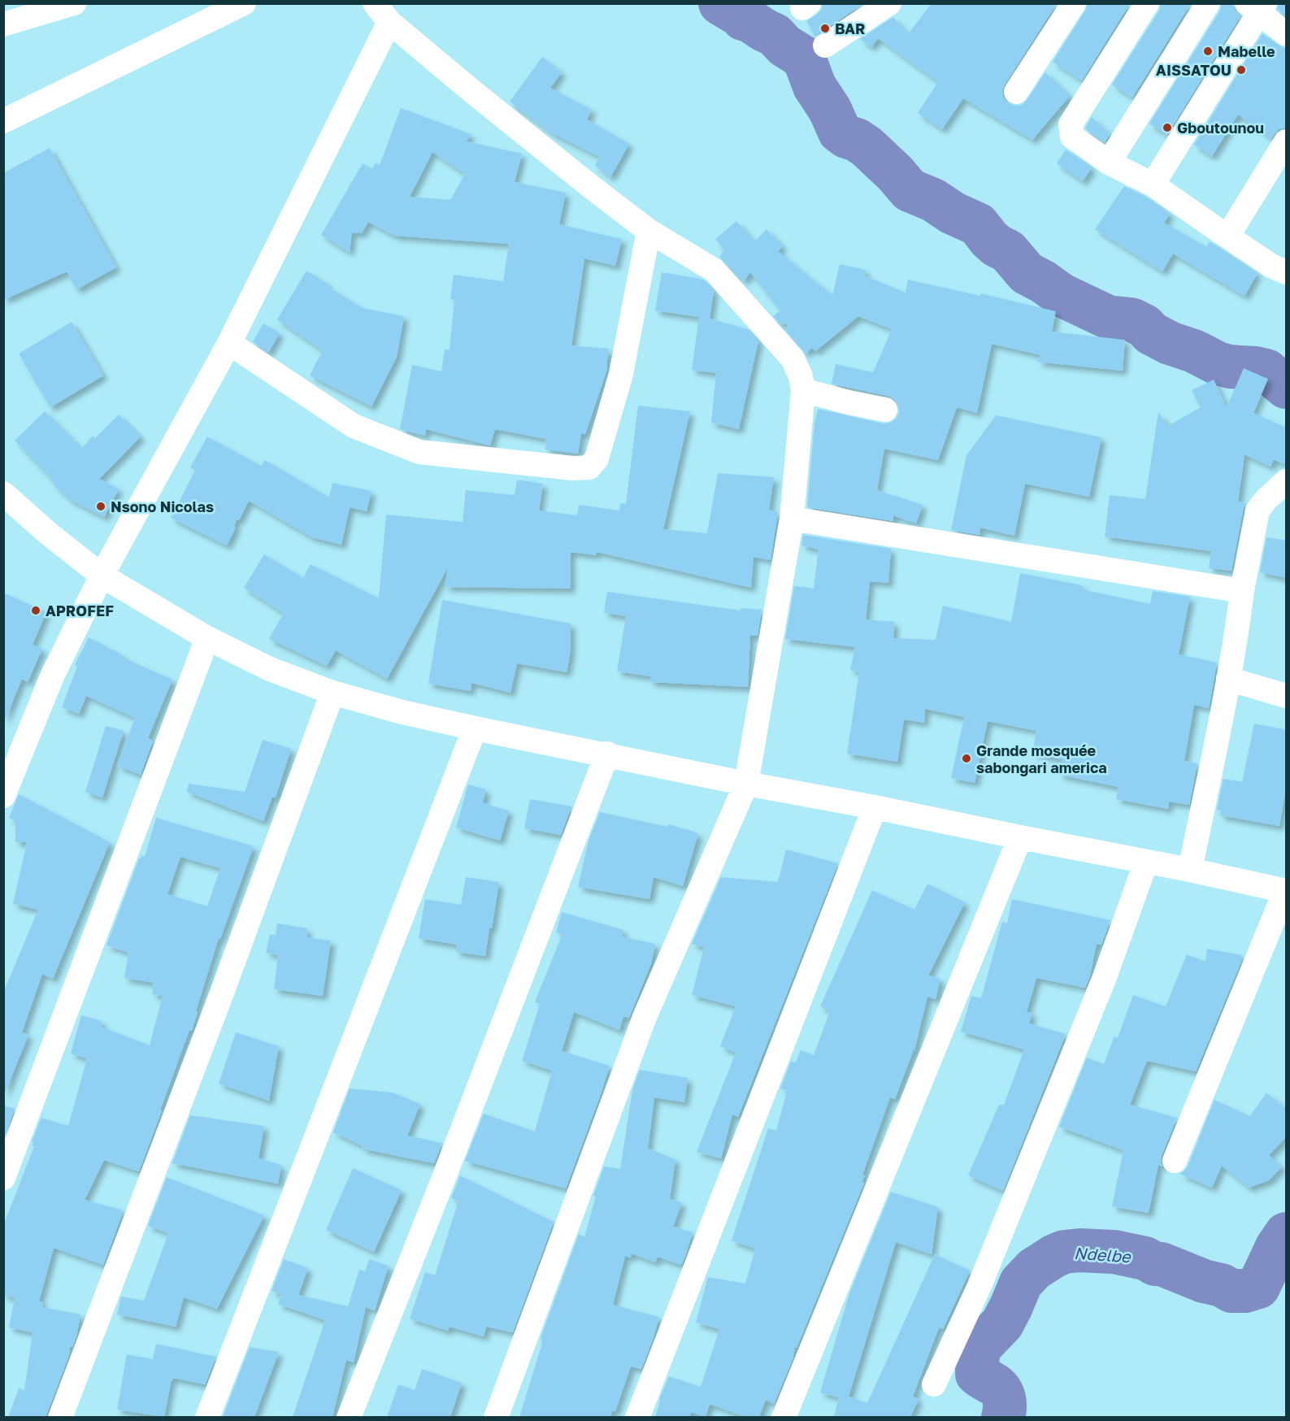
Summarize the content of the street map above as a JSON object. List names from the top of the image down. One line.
{"water":["Ndelbe"],"places":["BAR","Mabelle","AISSATOU","Gboutounou","Nsono Nicolas","APROFEF","Grande mosquée sabongari america"]}
